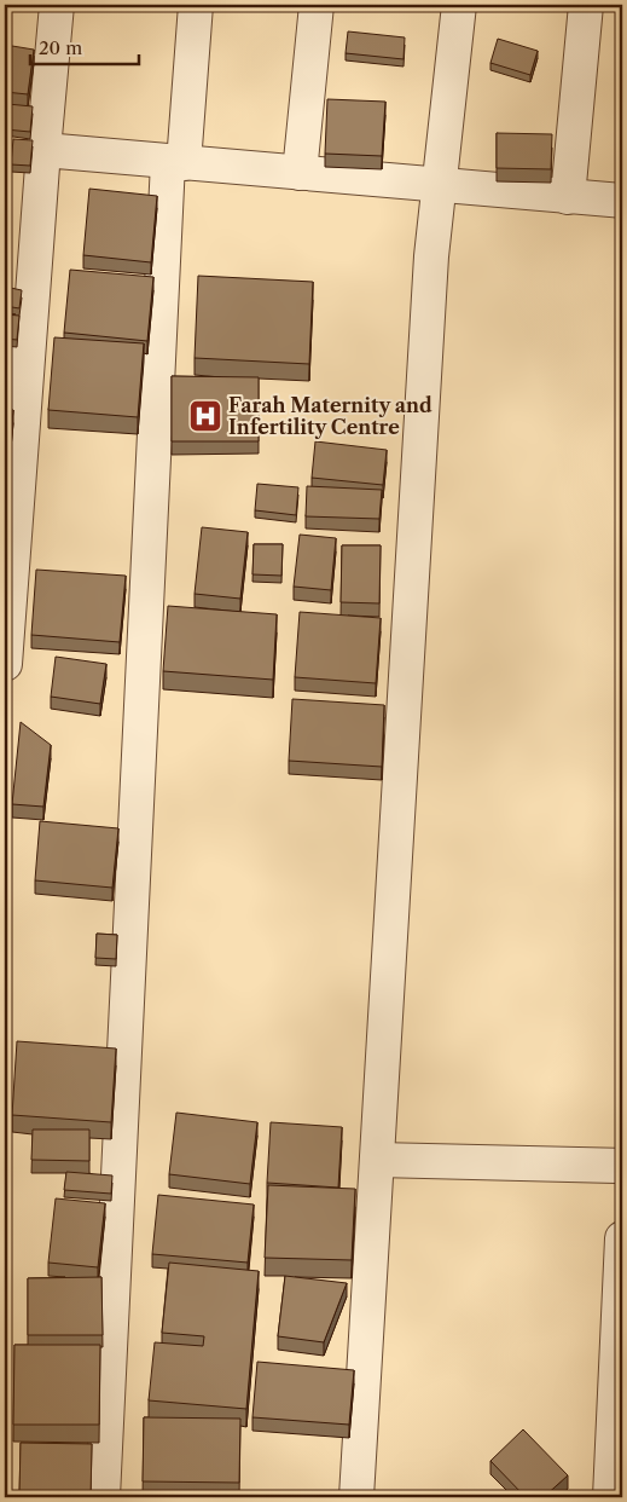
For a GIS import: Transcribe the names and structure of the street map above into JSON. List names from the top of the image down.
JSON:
{
  "places": {
    "hospital": ["Farah Maternity and Infertility Centre"]
  },
  "scale_bar": "20 m"
}
